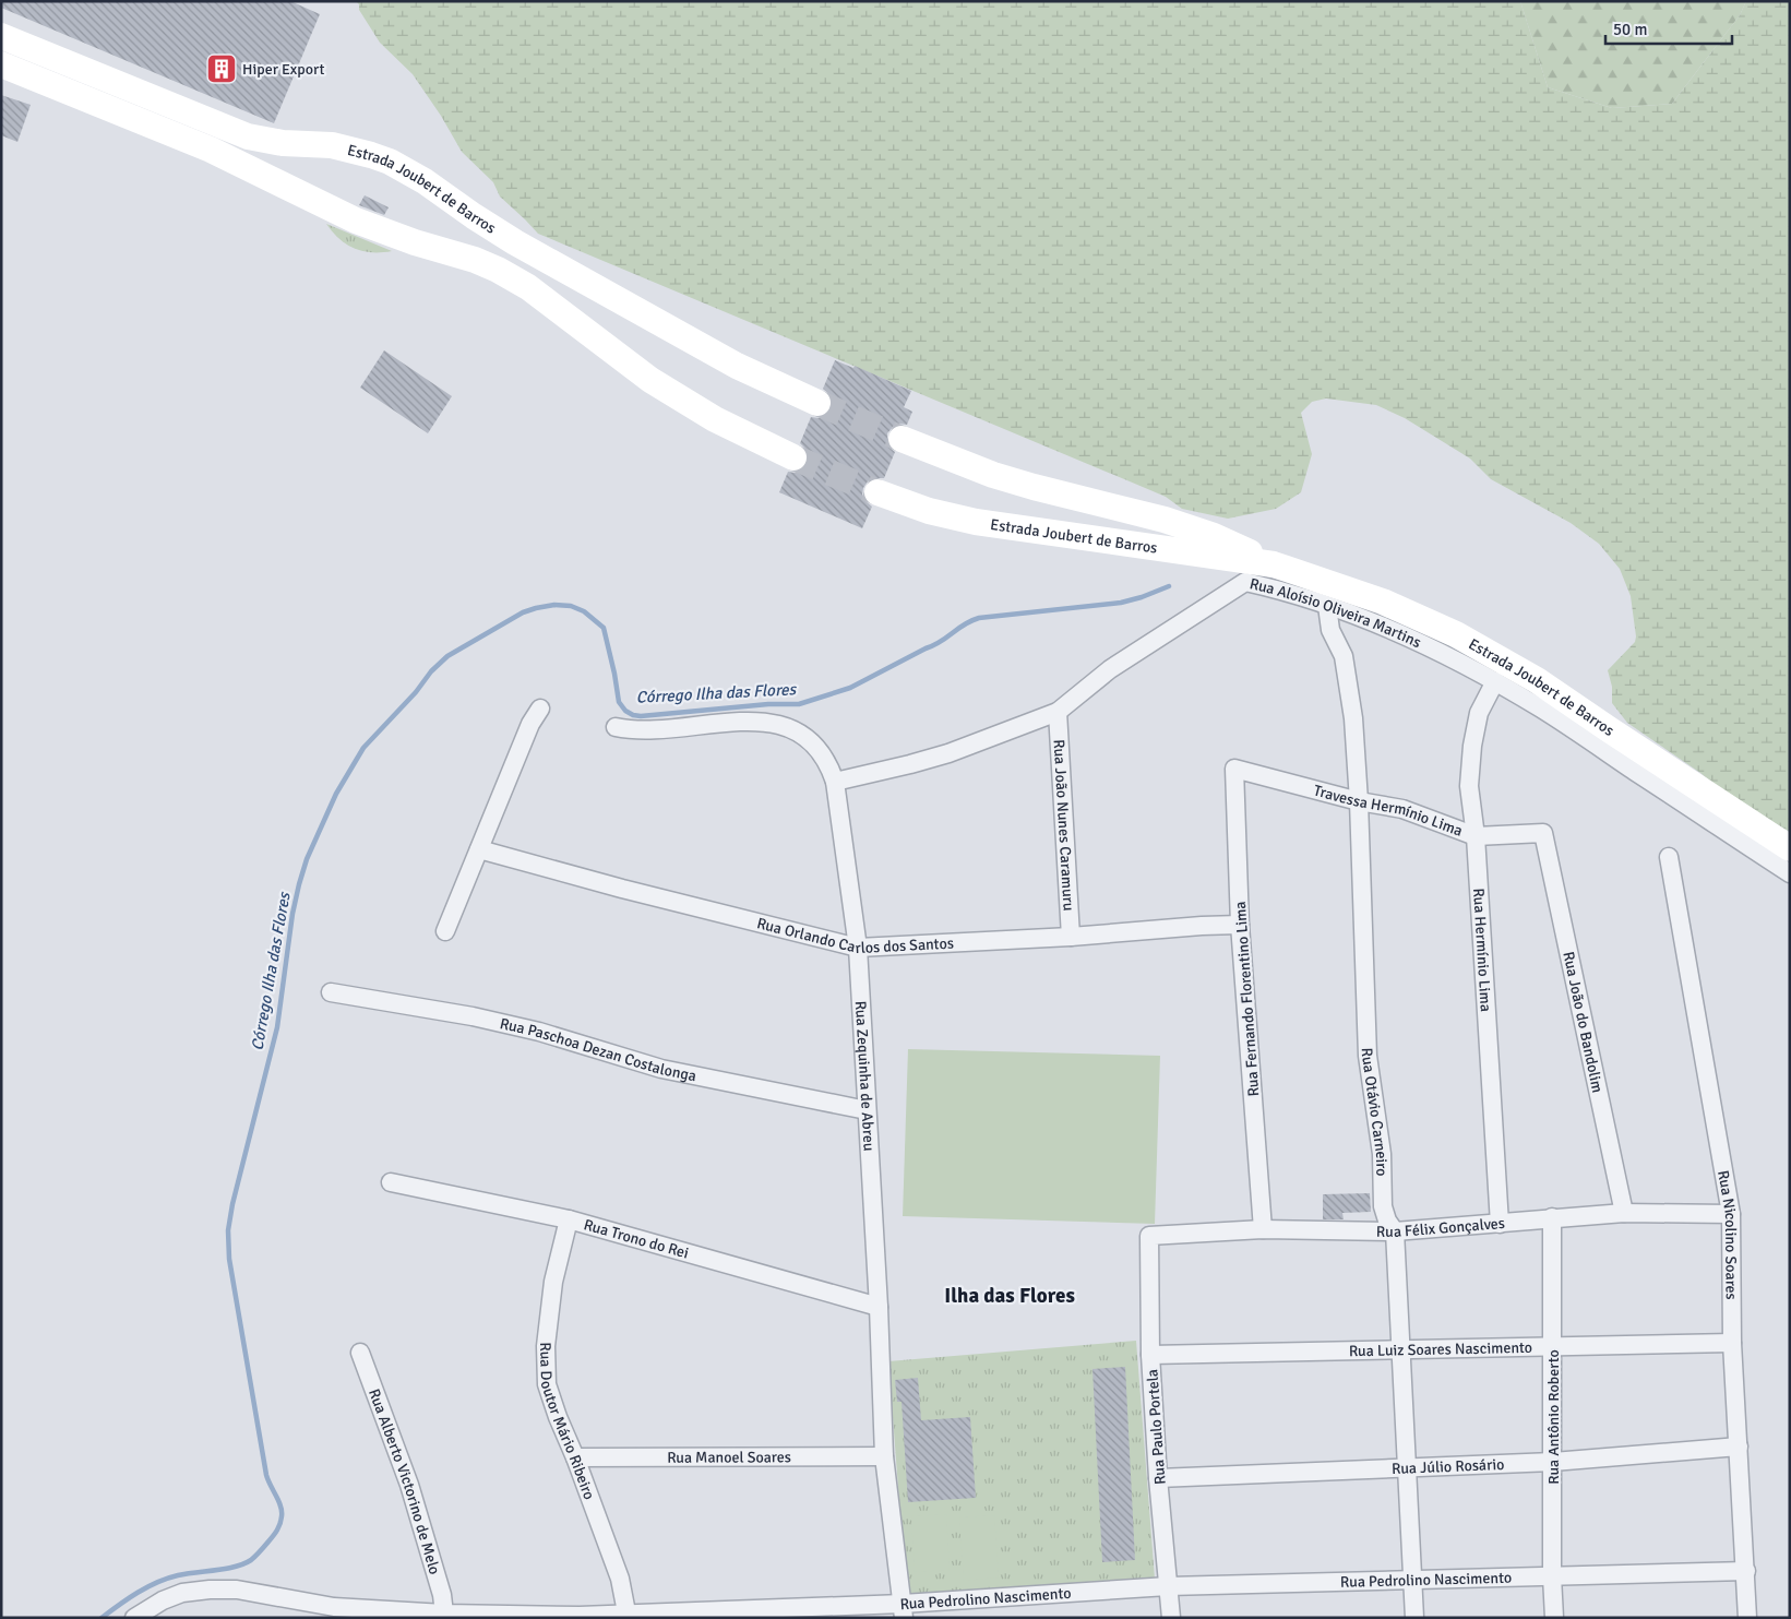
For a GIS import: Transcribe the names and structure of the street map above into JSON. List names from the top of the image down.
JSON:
{
  "streets": {
    "main road": ["Estrada Joubert de Barros"],
    "street": [
      "Rua Aloísio Oliveira Martins",
      "Travessa Hermínio Lima",
      "Rua João Nunes Caramuru",
      "Rua Orlando Carlos dos Santos",
      "Rua Hermínio Lima",
      "Rua Fernando Florentino Lima",
      "Rua João do Bandolim",
      "Rua Paschoa Dezan Costalonga",
      "Rua Zequinha de Abreu",
      "Rua Otávio Carneiro",
      "Rua Félix Gonçalves",
      "Rua Nicolino Soares",
      "Rua Trono do Rei",
      "Rua Luiz Soares Nascimento",
      "Rua Antônio Roberto",
      "Rua Doutor Mário Ribeiro",
      "Rua Paulo Portela",
      "Rua Manoel Soares",
      "Rua Júlio Rosário",
      "Rua Alberto Victorino de Melo",
      "Rua Pedrolino Nascimento"
    ]
  },
  "crossings": [
    ["Rua Aloísio Oliveira Martins", "Rua João Nunes Caramuru"],
    ["Rua Aloísio Oliveira Martins", "Rua Hermínio Lima"],
    ["Rua Aloísio Oliveira Martins", "Rua Zequinha de Abreu"],
    ["Rua Aloísio Oliveira Martins", "Rua Otávio Carneiro"],
    ["Travessa Hermínio Lima", "Rua Hermínio Lima"],
    ["Travessa Hermínio Lima", "Rua Fernando Florentino Lima"],
    ["Travessa Hermínio Lima", "Rua João do Bandolim"],
    ["Travessa Hermínio Lima", "Rua Otávio Carneiro"],
    ["Rua João Nunes Caramuru", "Rua Orlando Carlos dos Santos"],
    ["Rua Orlando Carlos dos Santos", "Rua Fernando Florentino Lima"],
    ["Rua Orlando Carlos dos Santos", "Rua Zequinha de Abreu"],
    ["Rua Hermínio Lima", "Rua Félix Gonçalves"],
    ["Rua Fernando Florentino Lima", "Rua Félix Gonçalves"],
    ["Rua João do Bandolim", "Rua Félix Gonçalves"],
    ["Rua Paschoa Dezan Costalonga", "Rua Zequinha de Abreu"],
    ["Rua Zequinha de Abreu", "Rua Trono do Rei"],
    ["Rua Zequinha de Abreu", "Rua Manoel Soares"],
    ["Rua Zequinha de Abreu", "Rua Pedrolino Nascimento"],
    ["Rua Otávio Carneiro", "Rua Félix Gonçalves"],
    ["Rua Otávio Carneiro", "Rua Luiz Soares Nascimento"],
    ["Rua Otávio Carneiro", "Rua Júlio Rosário"],
    ["Rua Otávio Carneiro", "Rua Pedrolino Nascimento"],
    ["Rua Félix Gonçalves", "Rua Nicolino Soares"],
    ["Rua Félix Gonçalves", "Rua Antônio Roberto"],
    ["Rua Félix Gonçalves", "Rua Paulo Portela"],
    ["Rua Nicolino Soares", "Rua Luiz Soares Nascimento"],
    ["Rua Nicolino Soares", "Rua Júlio Rosário"],
    ["Rua Nicolino Soares", "Rua Pedrolino Nascimento"],
    ["Rua Trono do Rei", "Rua Doutor Mário Ribeiro"],
    ["Rua Luiz Soares Nascimento", "Rua Antônio Roberto"],
    ["Rua Luiz Soares Nascimento", "Rua Paulo Portela"],
    ["Rua Antônio Roberto", "Rua Júlio Rosário"],
    ["Rua Antônio Roberto", "Rua Pedrolino Nascimento"],
    ["Rua Doutor Mário Ribeiro", "Rua Manoel Soares"],
    ["Rua Doutor Mário Ribeiro", "Rua Pedrolino Nascimento"],
    ["Rua Paulo Portela", "Rua Júlio Rosário"],
    ["Rua Paulo Portela", "Rua Pedrolino Nascimento"],
    ["Rua Alberto Victorino de Melo", "Rua Pedrolino Nascimento"]
  ],
  "districts": ["Ilha das Flores"],
  "water": ["Córrego Ilha das Flores"],
  "places": {
    "building": ["Hiper Export"]
  },
  "scale_bar": "50 m"
}
